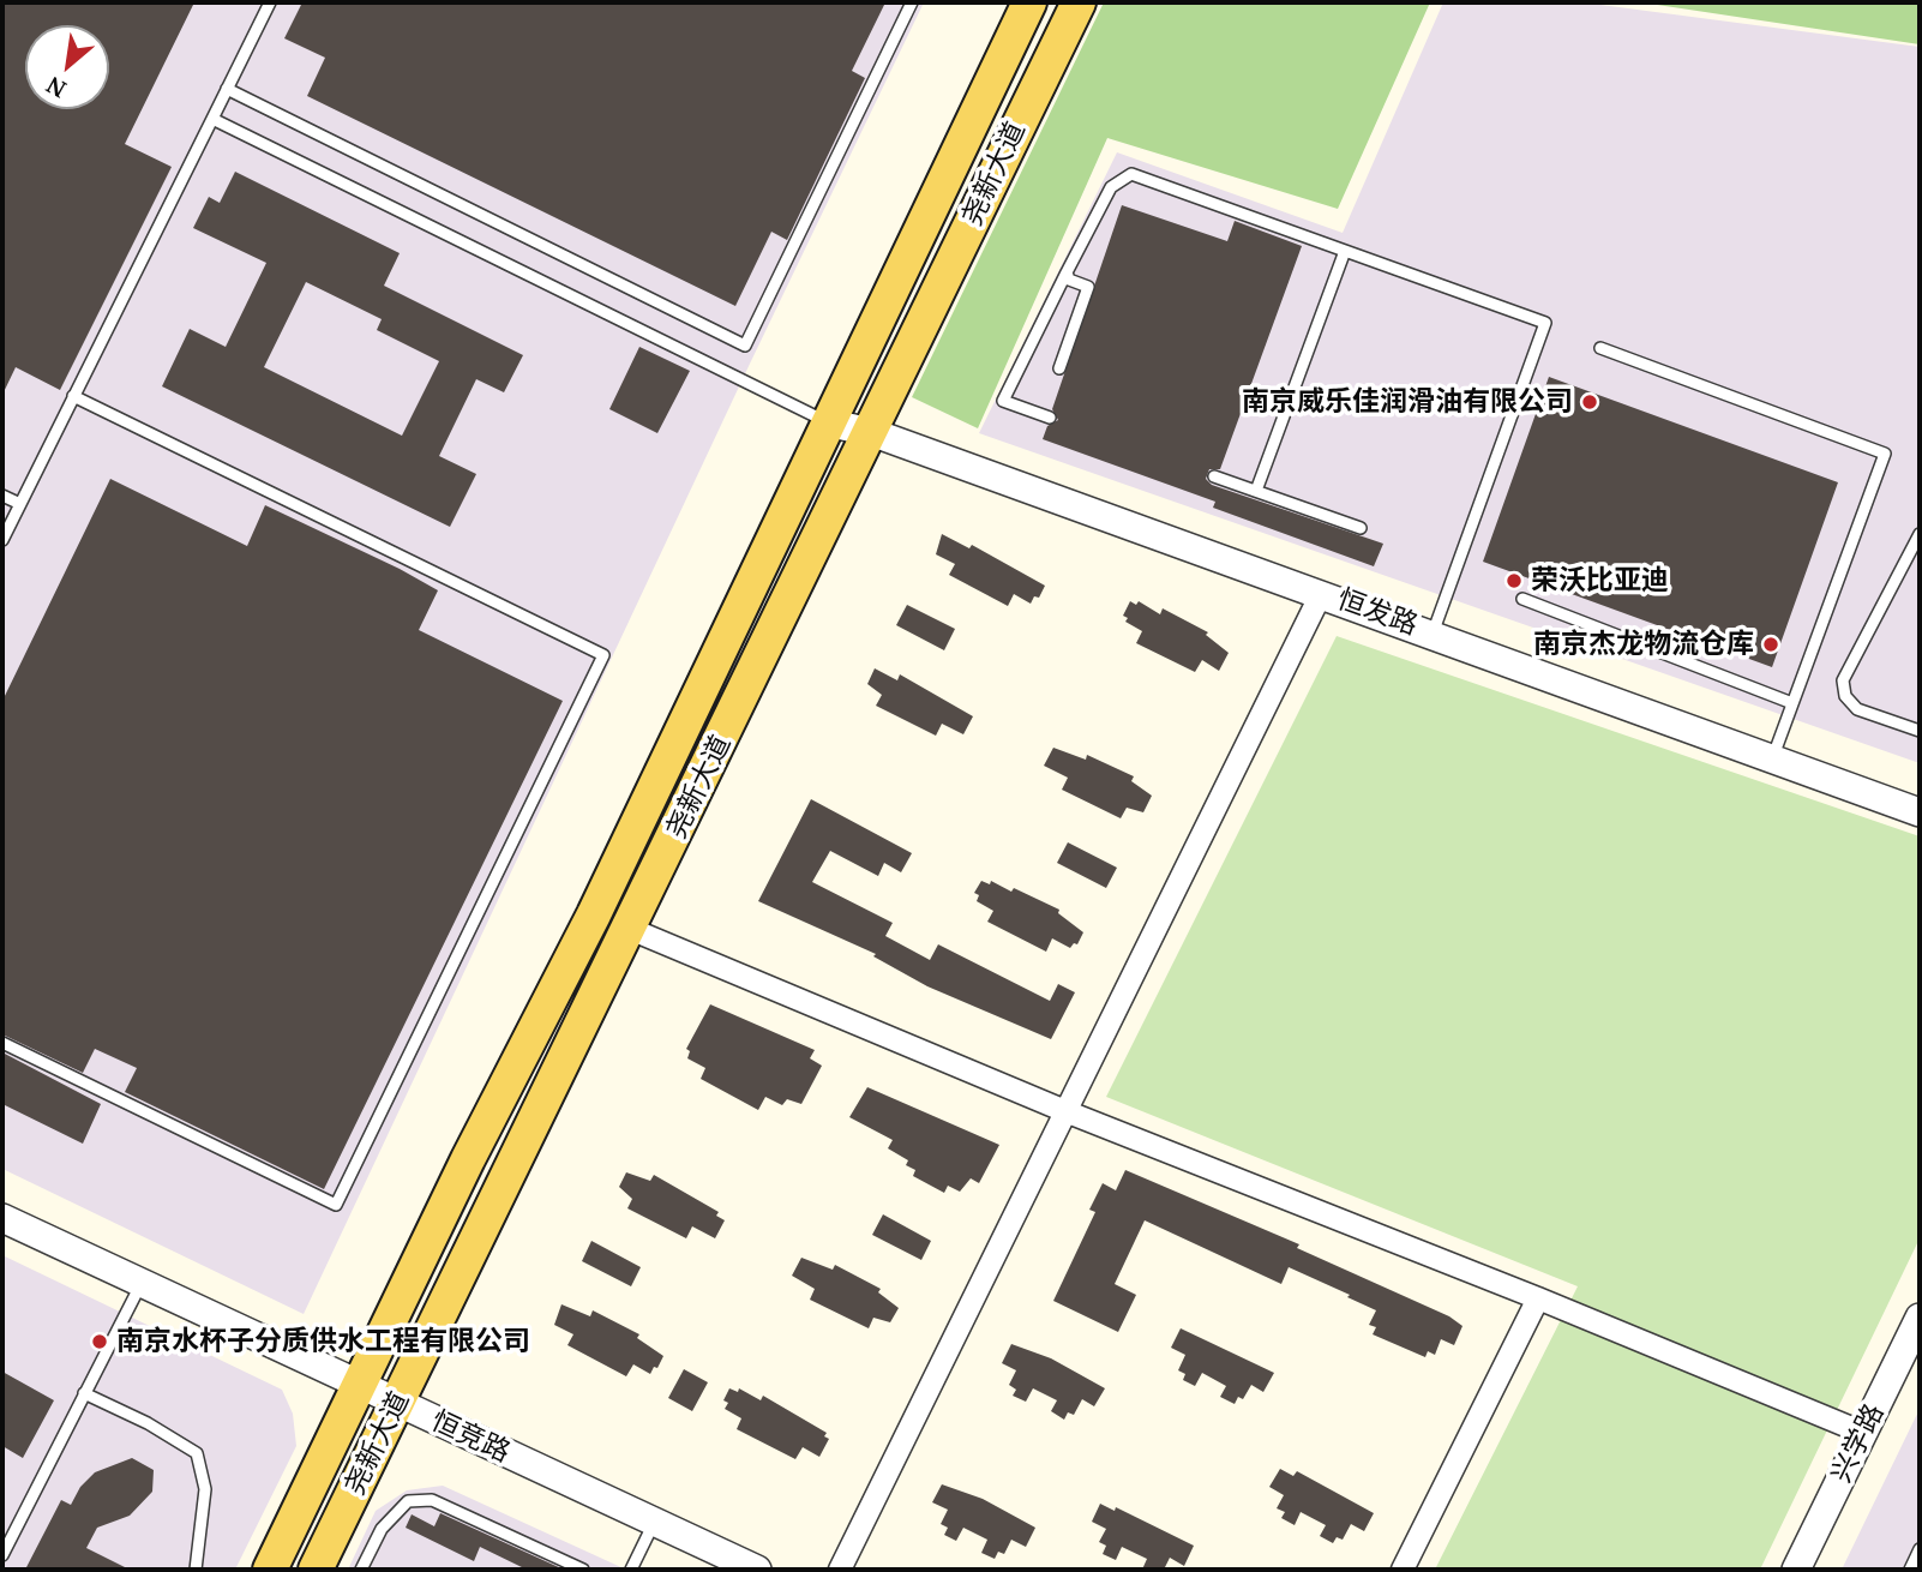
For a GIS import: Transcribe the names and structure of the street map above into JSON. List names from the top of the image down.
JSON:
{
  "streets": {
    "main road": ["尧新大道"],
    "street": ["恒发路", "恒竞路", "兴学路"]
  },
  "crossings": [
    ["尧新大道", "恒发路"],
    ["尧新大道", "恒竞路"]
  ],
  "places": [
    "南京威乐佳润滑油有限公司",
    "荣沃比亚迪",
    "南京杰龙物流仓库",
    "南京水杯子分质供水工程有限公司"
  ],
  "north": "bottom left"
}
